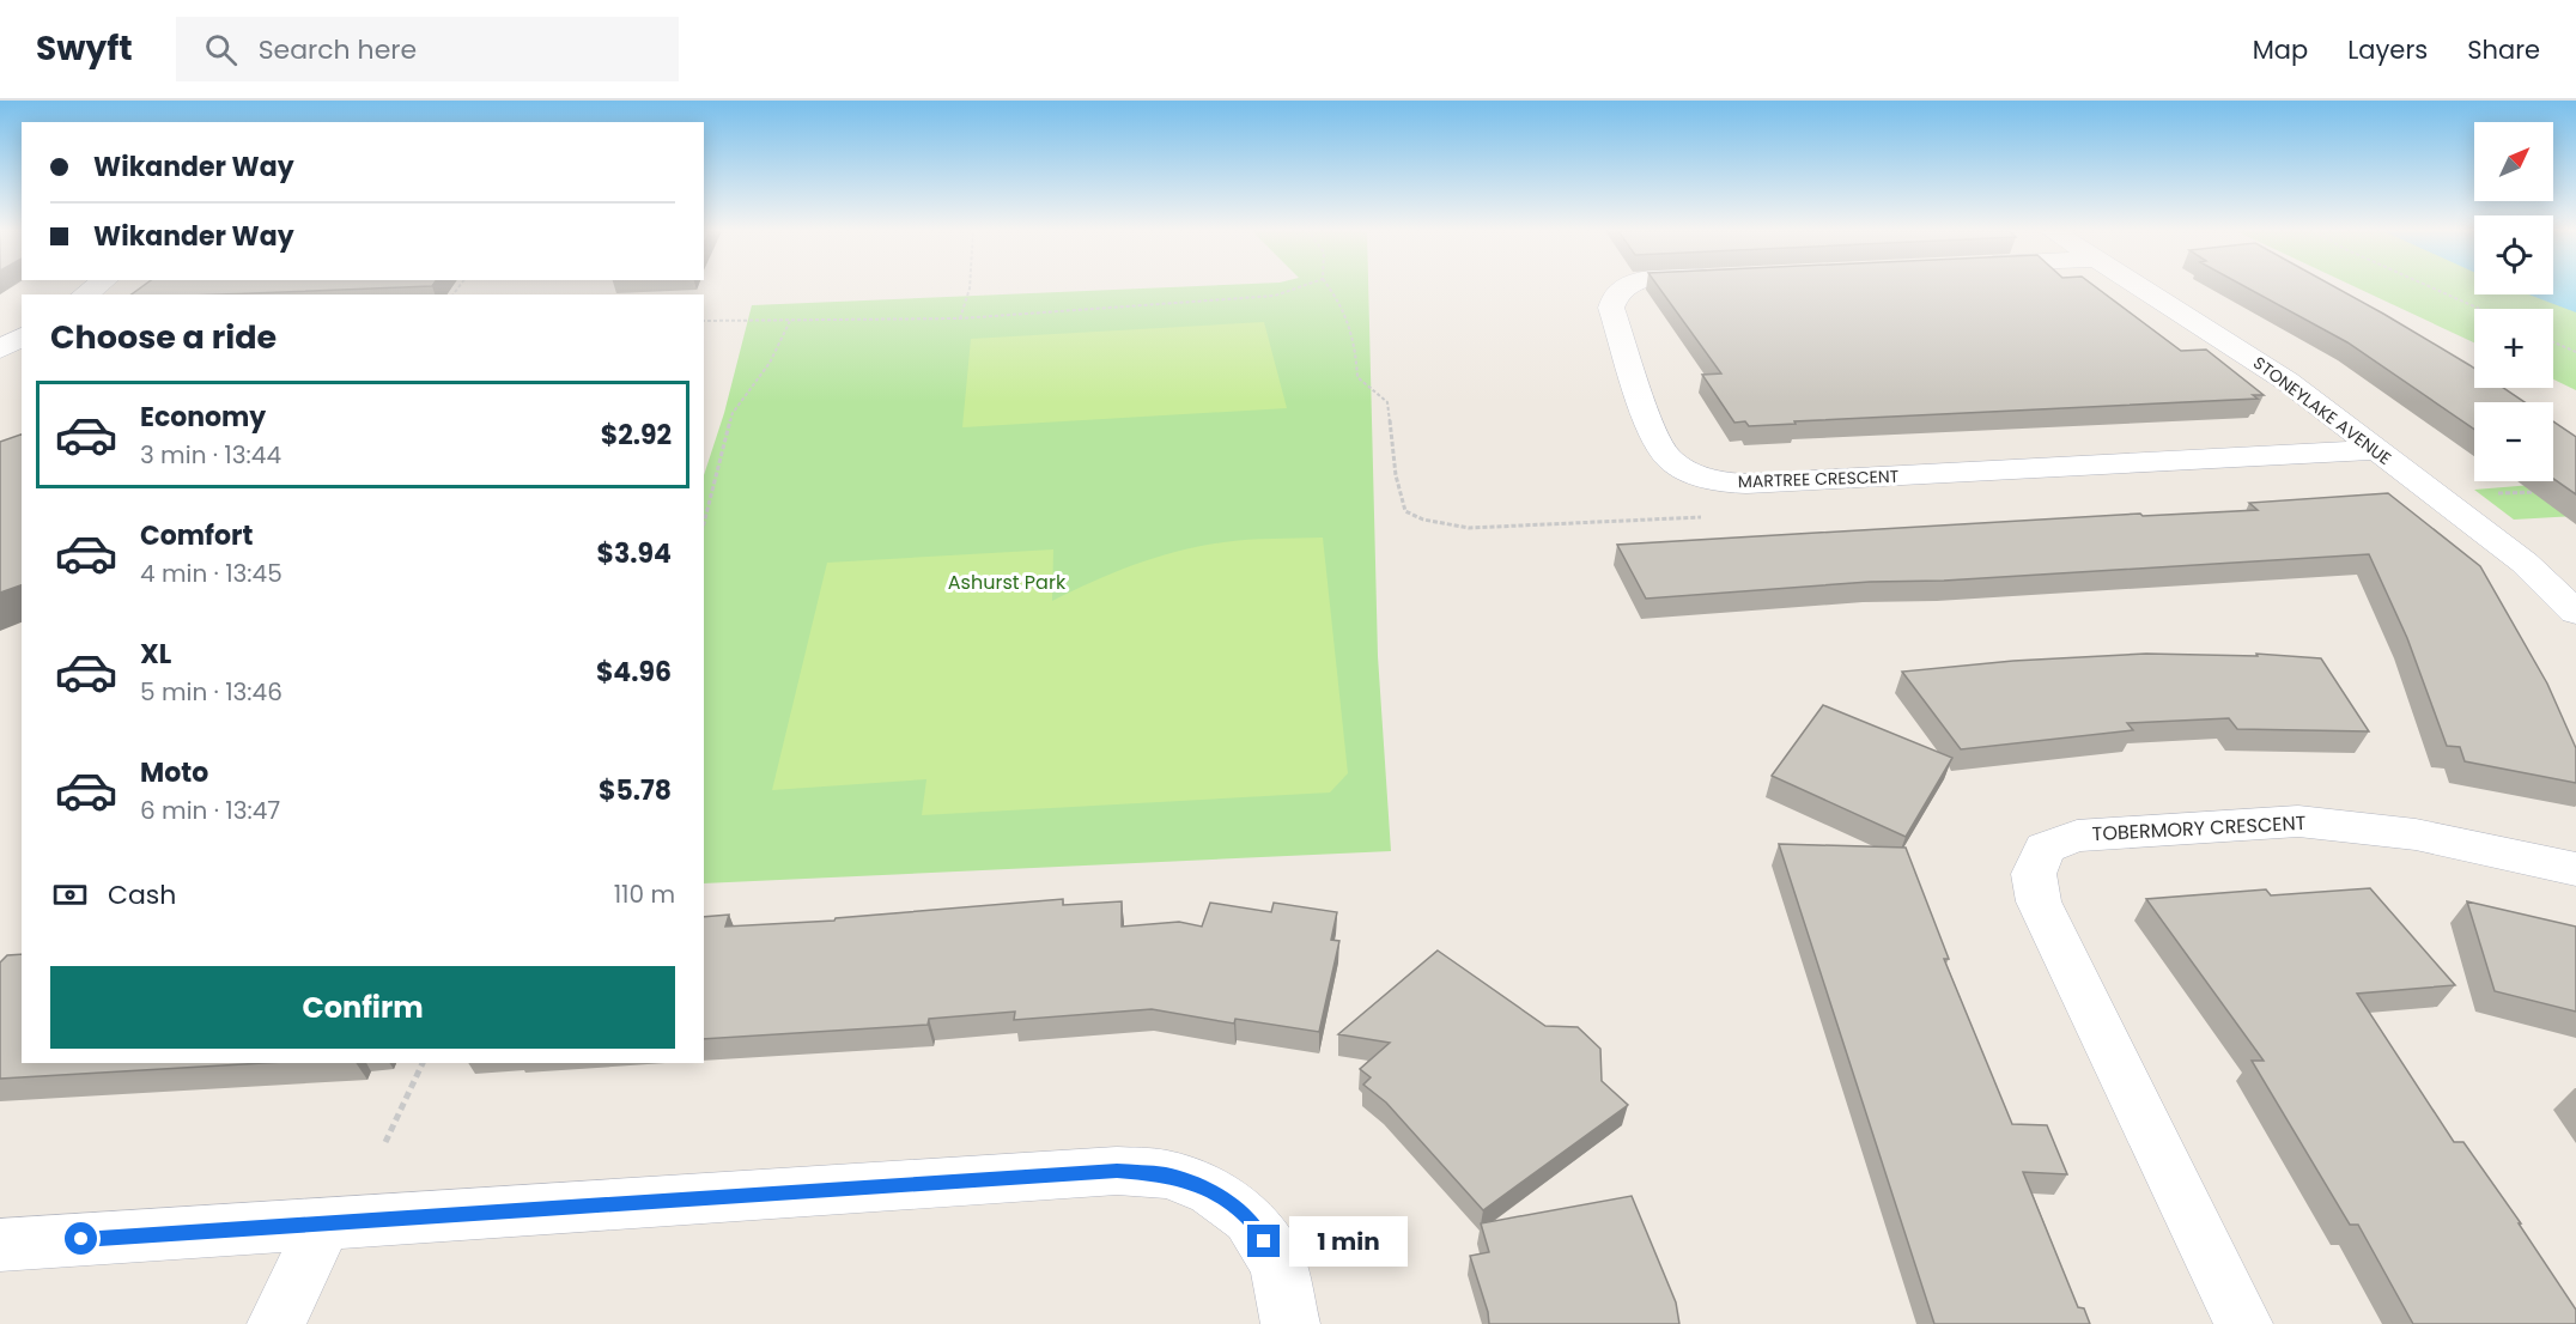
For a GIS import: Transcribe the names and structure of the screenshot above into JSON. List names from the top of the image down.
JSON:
{
  "streets": {
    "street": ["STONEYLAKE AVENUE", "MARTREE CRESCENT", "TOBERMORY CRESCENT"]
  },
  "crossings": [
    ["STONEYLAKE AVENUE", "MARTREE CRESCENT"]
  ],
  "parks": ["Ashurst Park"],
  "north": "top right",
  "page": {
    "header": "Swyft",
    "search": "Search here",
    "nav": ["Map", "Layers", "Share"],
    "map_buttons": ["+", "−"],
    "banner": ["Wikander Way", "Wikander Way"],
    "heading": "Choose a ride",
    "list": [
      {
        "name": "Economy",
        "note": "3 min · 13:44",
        "value": "$2.92"
      },
      {
        "name": "Comfort",
        "note": "4 min · 13:45",
        "value": "$3.94"
      },
      {
        "name": "XL",
        "note": "5 min · 13:46",
        "value": "$4.96"
      },
      {
        "name": "Moto",
        "note": "6 min · 13:47",
        "value": "$5.78"
      }
    ],
    "pay": ["Cash", "110 m"],
    "buttons": "Confirm",
    "bubble": "1 min"
  }
}
